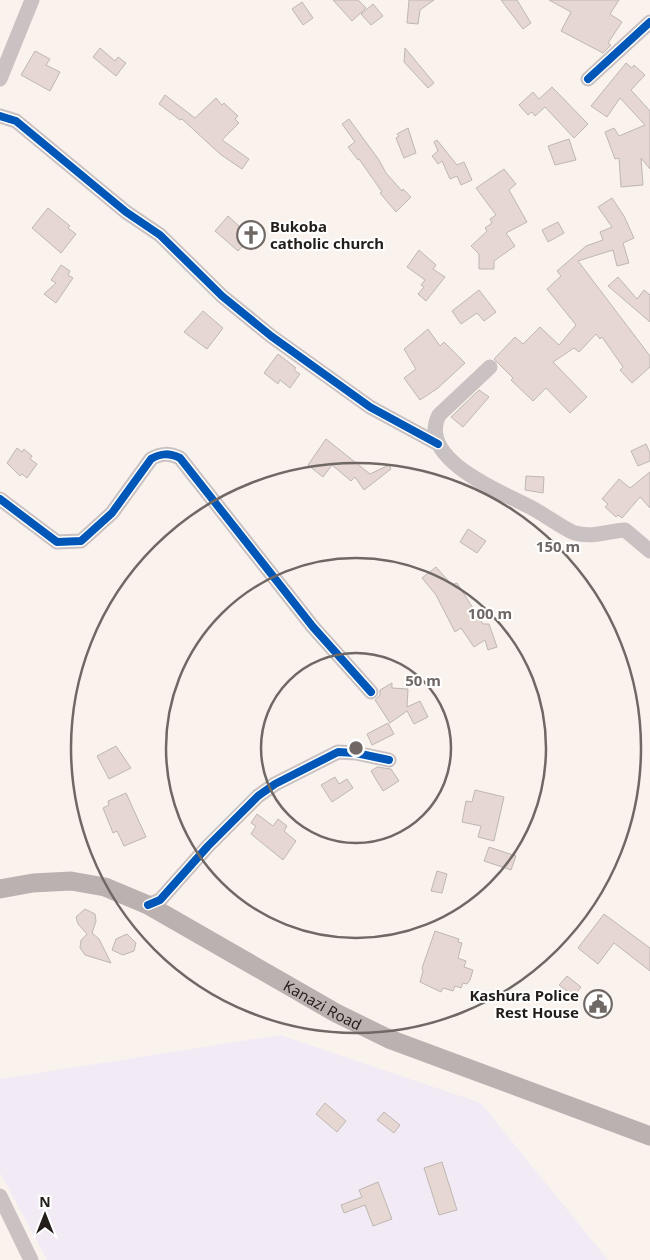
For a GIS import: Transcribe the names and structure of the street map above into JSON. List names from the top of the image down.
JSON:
{
  "streets": {
    "main road": ["Kanazi Road"]
  },
  "places": {
    "church": ["Bukoba catholic church"],
    "public building": ["Kashura Police Rest House"]
  },
  "north": "top",
  "rings": ["150 m", "100 m", "50 m"]
}
